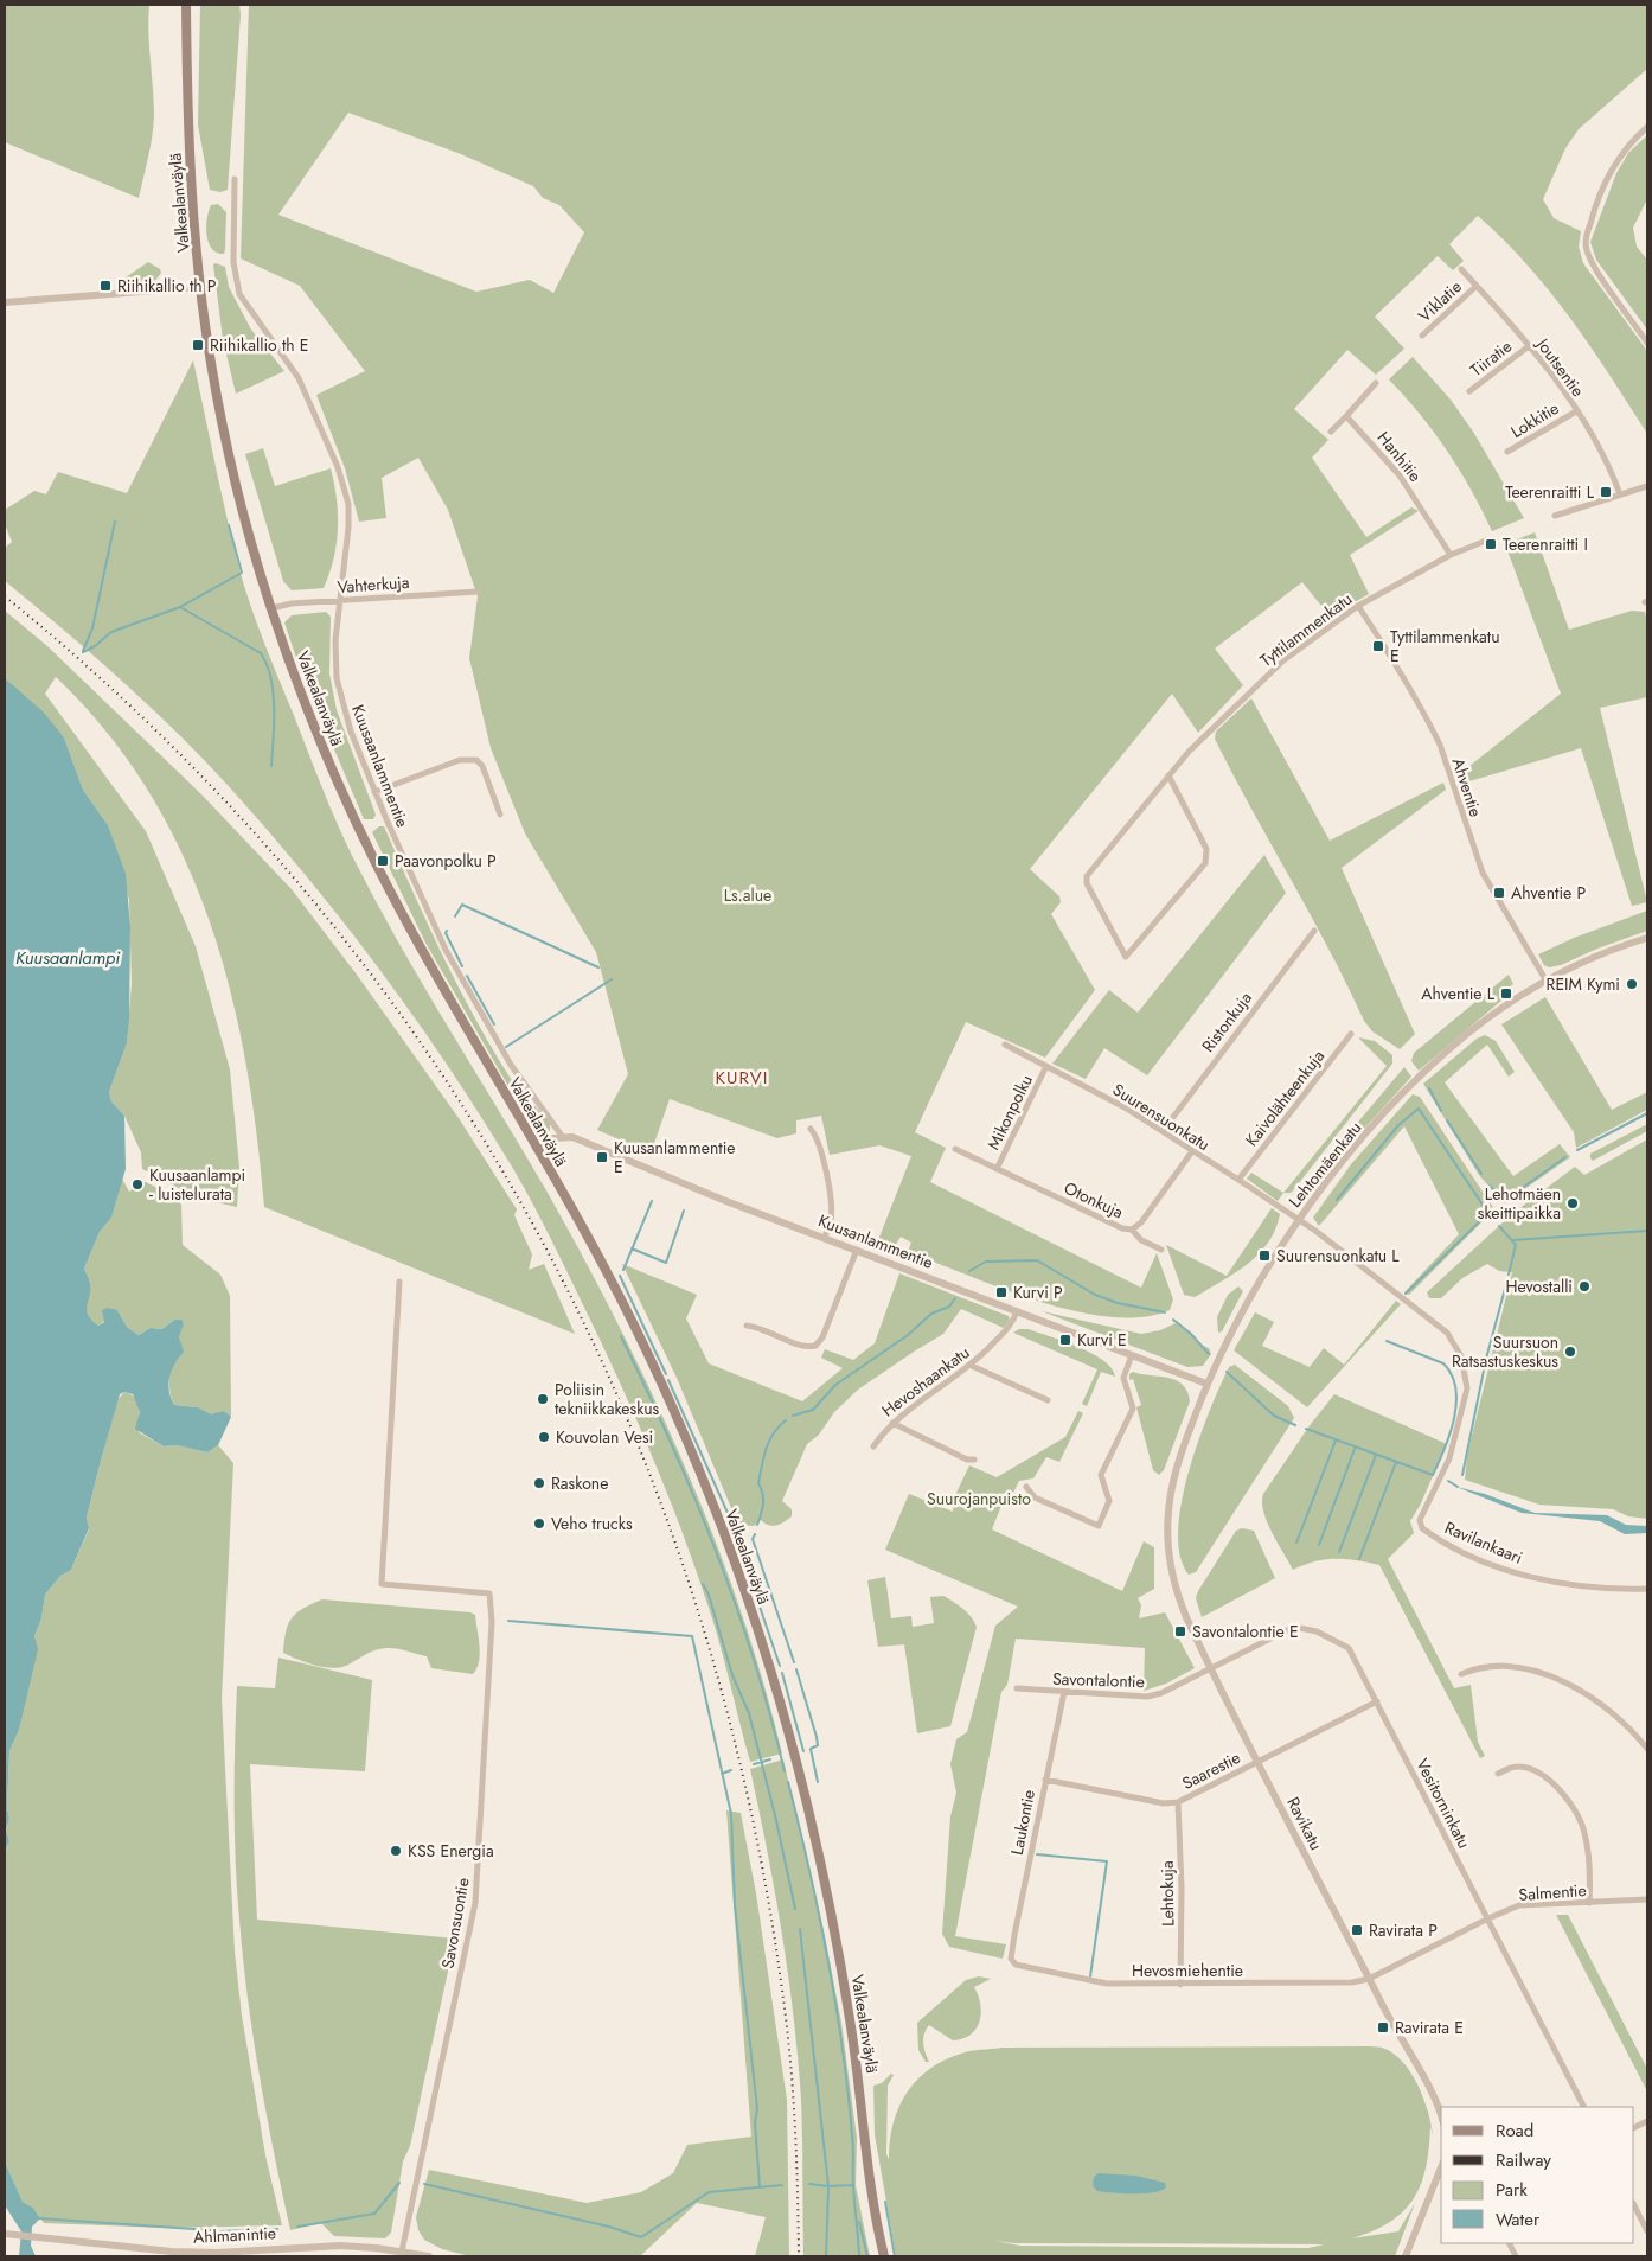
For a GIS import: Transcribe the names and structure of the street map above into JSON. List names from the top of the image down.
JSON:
{
  "streets": {
    "main road": ["Valkealanväylä"],
    "street": [
      "Viklatie",
      "Tiiratie",
      "Joutsentie",
      "Lokkitie",
      "Hanhitie",
      "Vahterkuja",
      "Tyttilammenkatu",
      "Kuusaanlammentie",
      "Ahventie",
      "Ristonkuja",
      "Kaivolähteenkuja",
      "Mikonpolku",
      "Suurensuonkatu",
      "Lehtomäenkatu",
      "Otonkuja",
      "Kuusanlammentie",
      "Hevoshaankatu",
      "Ravilankaari",
      "Savontalontie",
      "Saarestie",
      "Vesitorninkatu",
      "Laukontie",
      "Ravikatu",
      "Salmentie",
      "Lehtokuja",
      "Savonsuontie",
      "Hevosmiehentie",
      "Ahlmanintie"
    ]
  },
  "crossings": [
    ["Valkealanväylä", "Vahterkuja"],
    ["Viklatie", "Joutsentie"],
    ["Tiiratie", "Joutsentie"],
    ["Joutsentie", "Lokkitie"],
    ["Hanhitie", "Tyttilammenkatu"],
    ["Vahterkuja", "Kuusaanlammentie"],
    ["Tyttilammenkatu", "Ahventie"],
    ["Kuusaanlammentie", "Kuusanlammentie"],
    ["Ahventie", "Lehtomäenkatu"],
    ["Ristonkuja", "Suurensuonkatu"],
    ["Kaivolähteenkuja", "Suurensuonkatu"],
    ["Mikonpolku", "Suurensuonkatu"],
    ["Mikonpolku", "Otonkuja"],
    ["Suurensuonkatu", "Lehtomäenkatu"],
    ["Suurensuonkatu", "Otonkuja"],
    ["Suurensuonkatu", "Ravilankaari"],
    ["Lehtomäenkatu", "Kuusanlammentie"],
    ["Lehtomäenkatu", "Ravilankaari"],
    ["Lehtomäenkatu", "Ravikatu"],
    ["Kuusanlammentie", "Hevoshaankatu"],
    ["Savontalontie", "Vesitorninkatu"],
    ["Savontalontie", "Laukontie"],
    ["Savontalontie", "Ravikatu"],
    ["Saarestie", "Vesitorninkatu"],
    ["Saarestie", "Laukontie"],
    ["Saarestie", "Ravikatu"],
    ["Saarestie", "Lehtokuja"],
    ["Vesitorninkatu", "Ravikatu"],
    ["Vesitorninkatu", "Salmentie"],
    ["Laukontie", "Hevosmiehentie"],
    ["Ravikatu", "Salmentie"],
    ["Ravikatu", "Hevosmiehentie"],
    ["Salmentie", "Hevosmiehentie"],
    ["Lehtokuja", "Hevosmiehentie"],
    ["Savonsuontie", "Ahlmanintie"]
  ],
  "districts": ["KURVI"],
  "water": ["Kuusaanlampi"],
  "parks": ["Ls.alue", "Suurojanpuisto"],
  "places": {
    "transit": [
      "Riihikallio th P",
      "Riihikallio th E",
      "Teerenraitti L",
      "Teerenraitti I",
      "Tyttilammenkatu E",
      "Paavonpolku P",
      "Ahventie P",
      "Ahventie L",
      "Kuusanlammentie E",
      "Suurensuonkatu L",
      "Kurvi P",
      "Kurvi E",
      "Savontalontie E",
      "Ravirata P",
      "Ravirata E"
    ],
    "other": [
      "REIM Kymi",
      "Kuusaanlampi - luistelurata",
      "Lehotmäen skeittipaikka",
      "Hevostalli",
      "Suursuon Ratsastuskeskus",
      "Poliisin tekniikkakeskus",
      "Kouvolan Vesi",
      "Raskone",
      "Veho trucks",
      "KSS Energia"
    ]
  },
  "legend": [
    "Road",
    "Railway",
    "Park",
    "Water"
  ]
}
